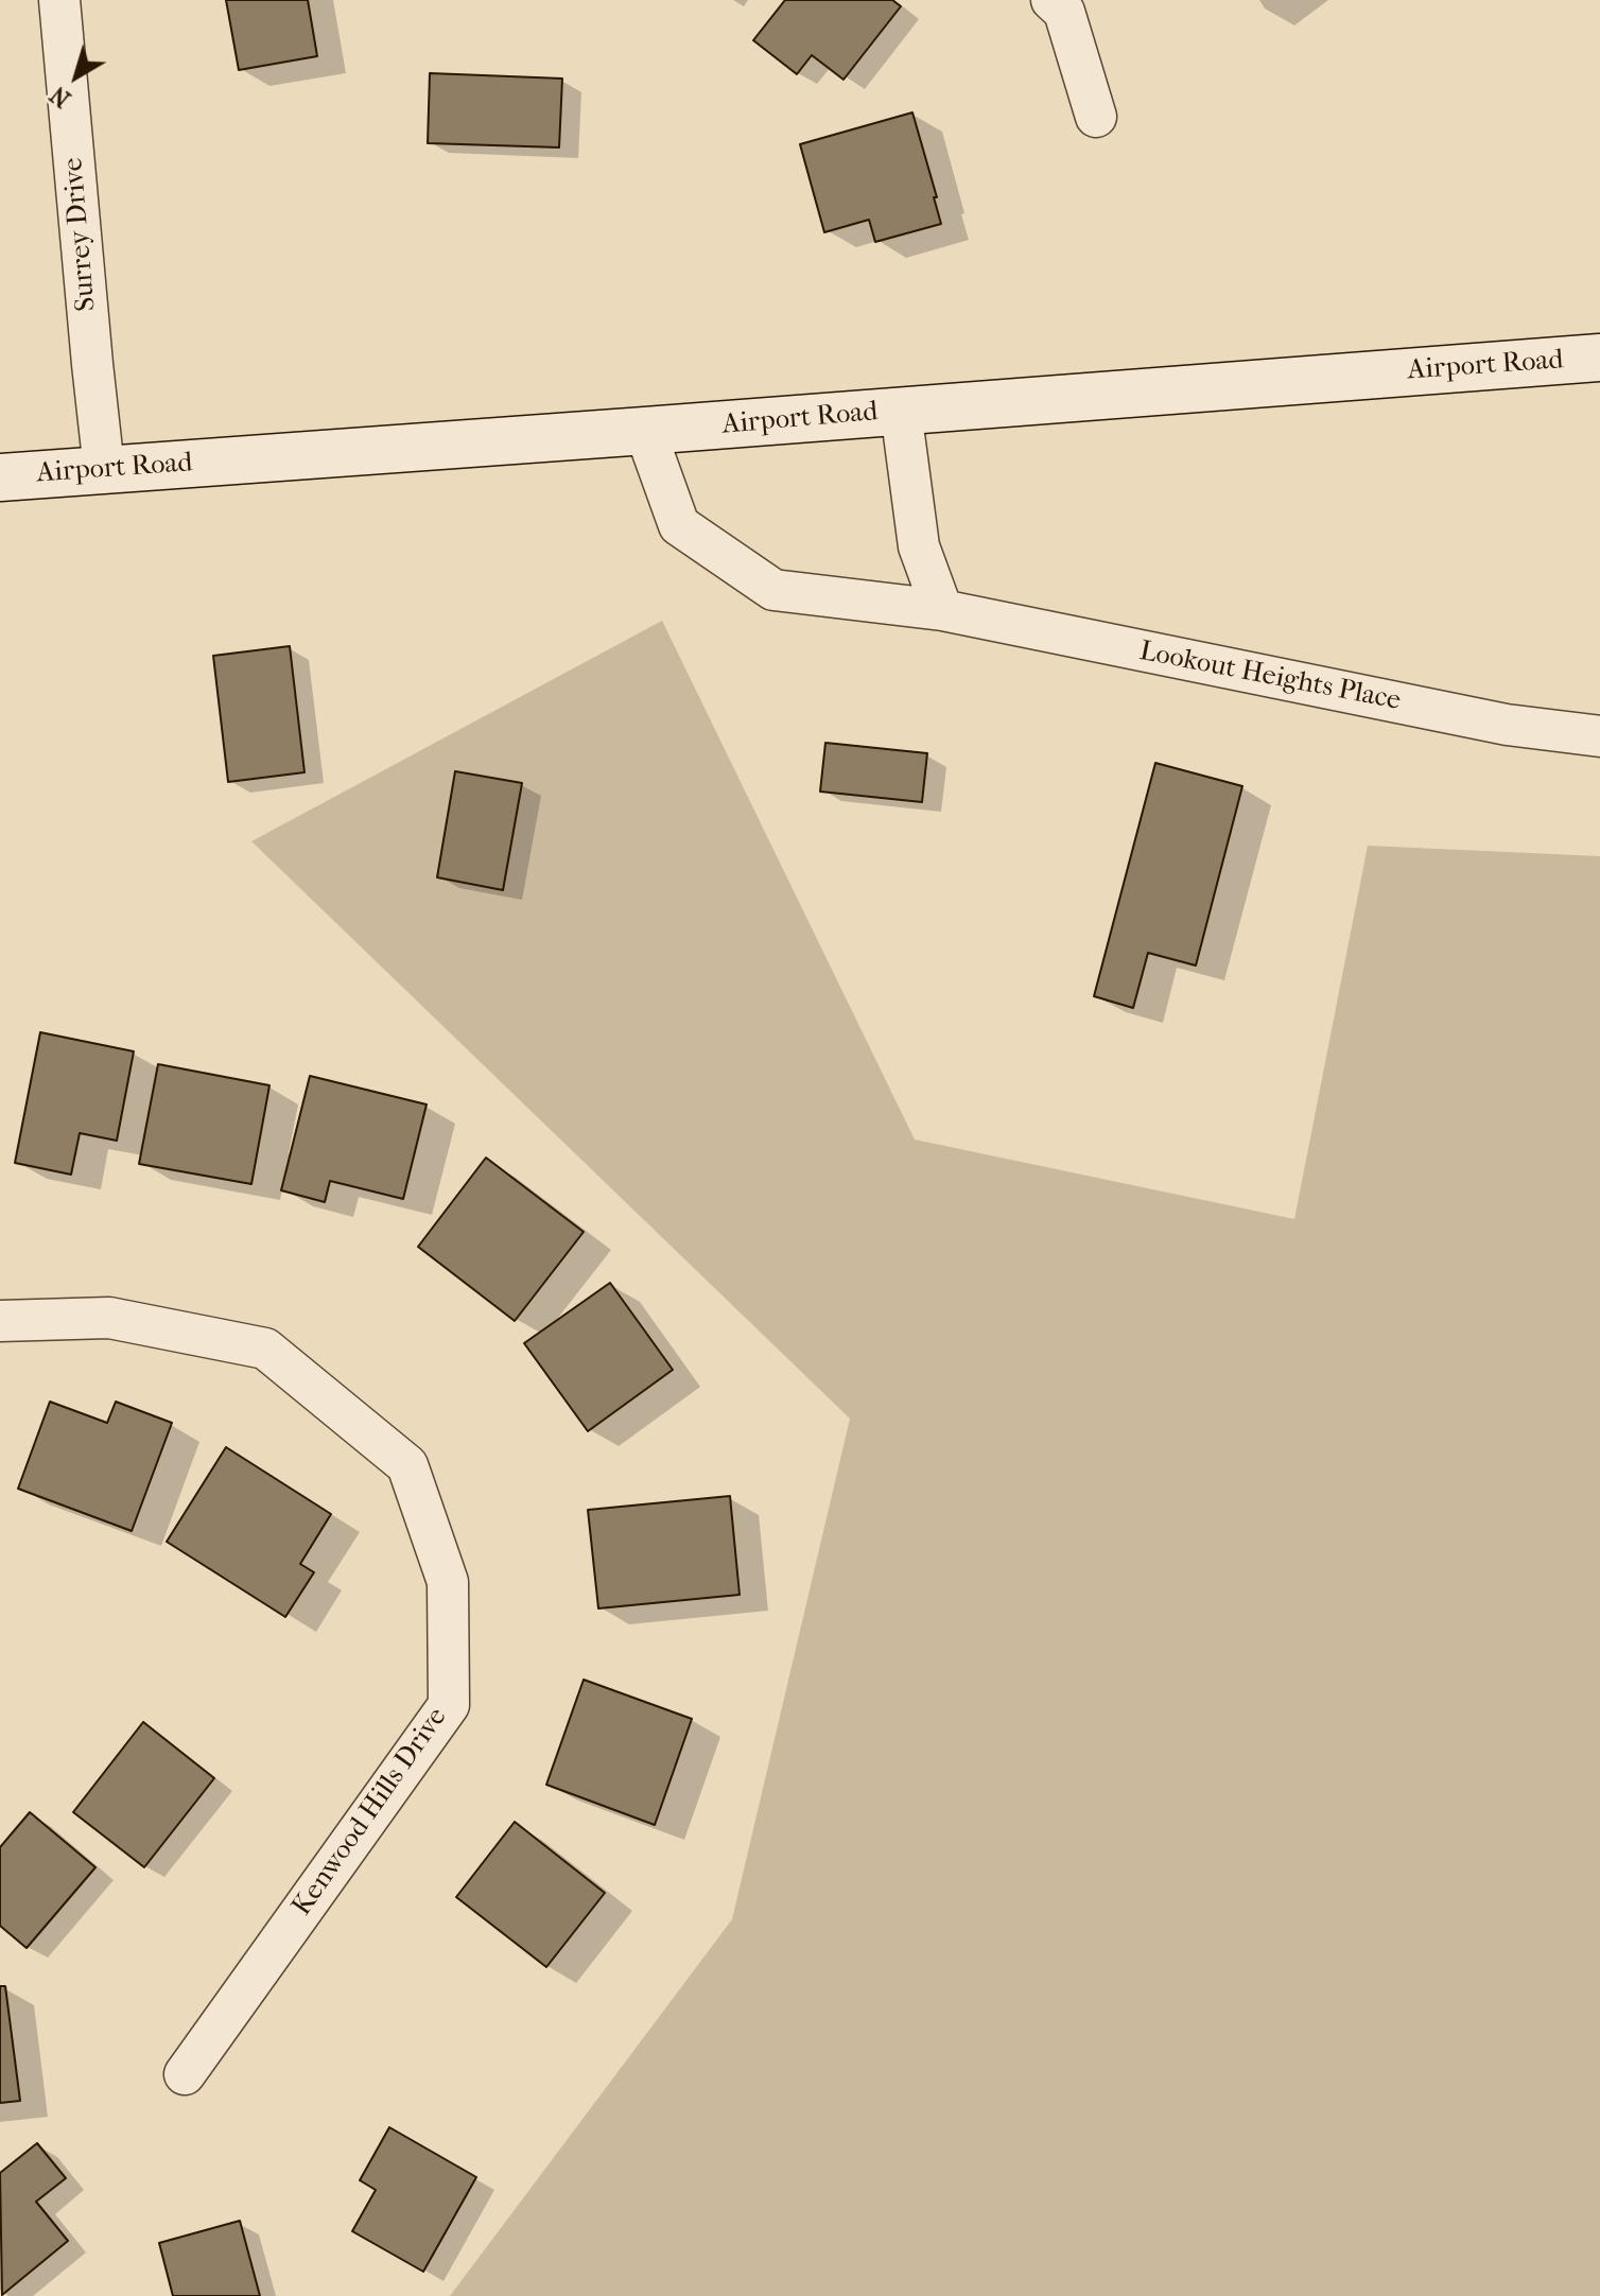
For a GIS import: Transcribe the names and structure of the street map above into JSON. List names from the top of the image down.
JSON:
{
  "streets": {
    "main road": ["Airport Road"],
    "street": ["Surrey Drive", "Lookout Heights Place", "Kenwood Hills Drive"]
  },
  "crossings": [
    ["Surrey Drive", "Airport Road"],
    ["Airport Road", "Lookout Heights Place"]
  ],
  "north": "bottom left"
}
